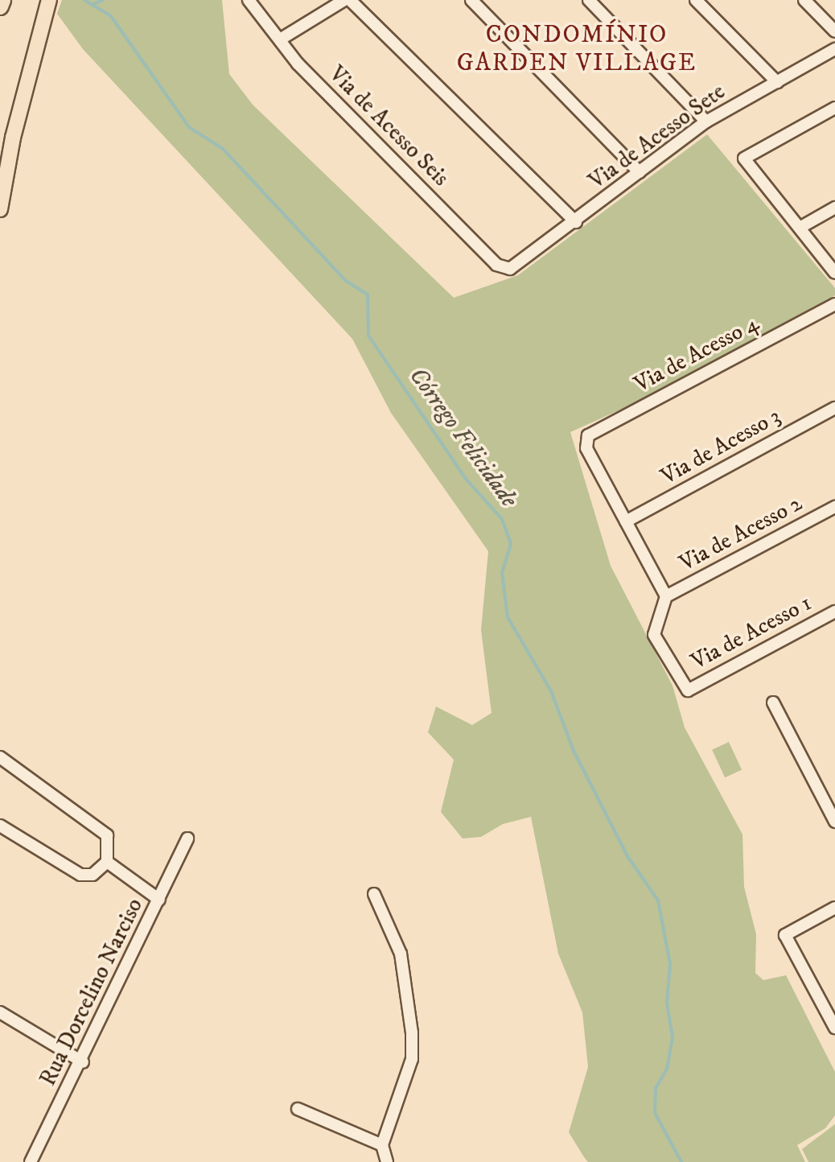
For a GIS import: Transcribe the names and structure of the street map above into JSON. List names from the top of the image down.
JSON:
{
  "streets": {
    "street": [
      "Via de Acesso Seis",
      "Via de Acesso Sete",
      "Via de Acesso 4",
      "Via de Acesso 3",
      "Via de Acesso 2",
      "Via de Acesso 1",
      "Rua Dorcelino Narciso"
    ]
  },
  "crossings": [
    ["Via de Acesso Seis", "Via de Acesso Sete"],
    ["Via de Acesso 4", "Via de Acesso 3"],
    ["Via de Acesso 2", "Via de Acesso 1"]
  ],
  "districts": ["CONDOMÍNIO GARDEN VILLAGE"],
  "water": ["Córrego Felicidade"]
}
